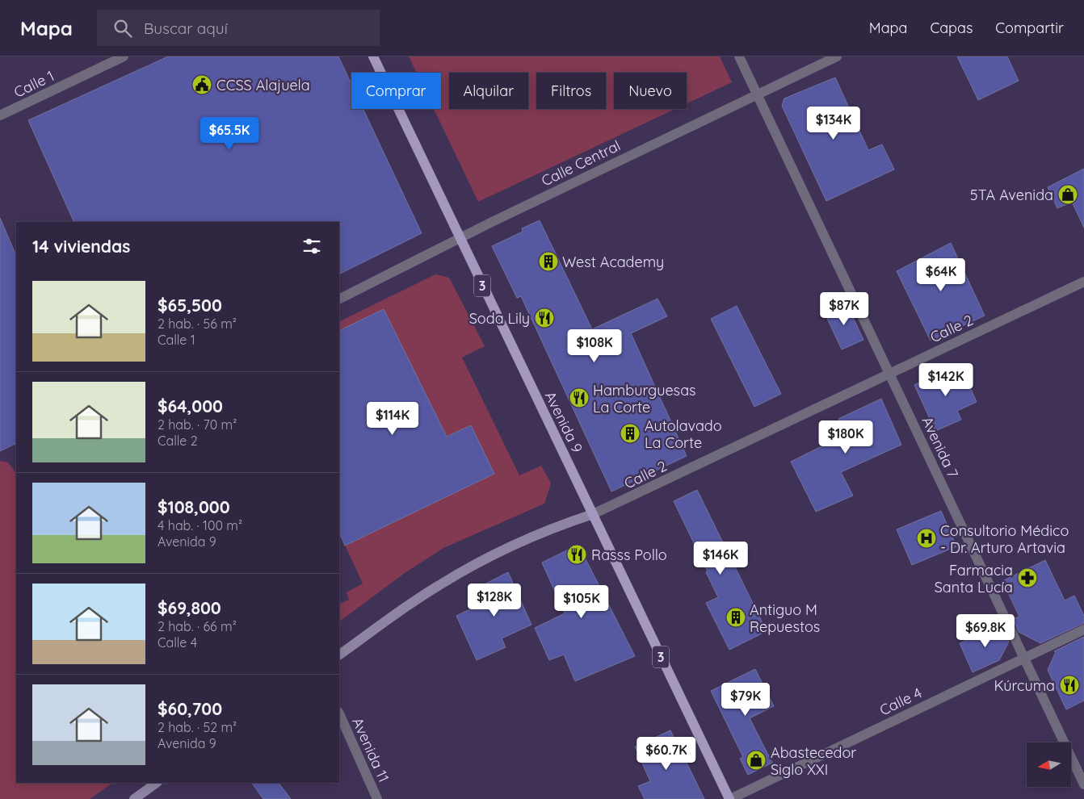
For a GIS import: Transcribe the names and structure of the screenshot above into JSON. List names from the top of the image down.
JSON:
{
  "streets": {
    "main road": ["3", "Calle 2", "Avenida 9"],
    "street": [
      "Calle 1",
      "Calle Central",
      "Avenida 7",
      "Calle 4",
      "Avenida 11"
    ]
  },
  "crossings": [
    ["Calle Central", "Avenida 9"],
    ["Calle Central", "Avenida 7"],
    ["Calle 2", "Avenida 9"],
    ["Calle 2", "Avenida 7"],
    ["Avenida 9", "Calle 4"],
    ["Avenida 7", "Calle 4"]
  ],
  "places": {
    "public building": ["CCSS Alajuela"],
    "shop": ["5TA Avenida", "Abastecedor Siglo XXI"],
    "building": ["West Academy", "Autolavado La Corte", "Antiguo M Repuestos"],
    "restaurant": [
      "Soda Lily",
      "Hamburguesas La Corte",
      "Rasss Pollo",
      "Kúrcuma"
    ],
    "hospital": ["Consultorio Médico - Dr. Arturo Artavia"],
    "pharmacy": ["Farmacia Santa Lucía"]
  },
  "north": "left",
  "page": {
    "header": "Mapa",
    "search": "Buscar aquí",
    "nav": ["Mapa", "Capas", "Compartir"],
    "chip": [
      "Comprar",
      "Alquilar",
      "Filtros",
      "Nuevo"
    ],
    "price": [
      "$134K",
      "$65.5K",
      "$64K",
      "$87K",
      "$108K",
      "$142K",
      "$114K",
      "$180K",
      "$146K",
      "$128K",
      "$105K",
      "$69.8K",
      "$79K",
      "$60.7K"
    ],
    "heading": "14 viviendas",
    "list": [
      {
        "name": "$65,500",
        "note": "2 hab. · 56 m² · Calle 1"
      },
      {
        "name": "$64,000",
        "note": "2 hab. · 70 m² · Calle 2"
      },
      {
        "name": "$108,000",
        "note": "4 hab. · 100 m² · Avenida 9"
      },
      {
        "name": "$69,800",
        "note": "2 hab. · 66 m² · Calle 4"
      },
      {
        "name": "$60,700",
        "note": "2 hab. · 52 m² · Avenida 9"
      }
    ]
  }
}
